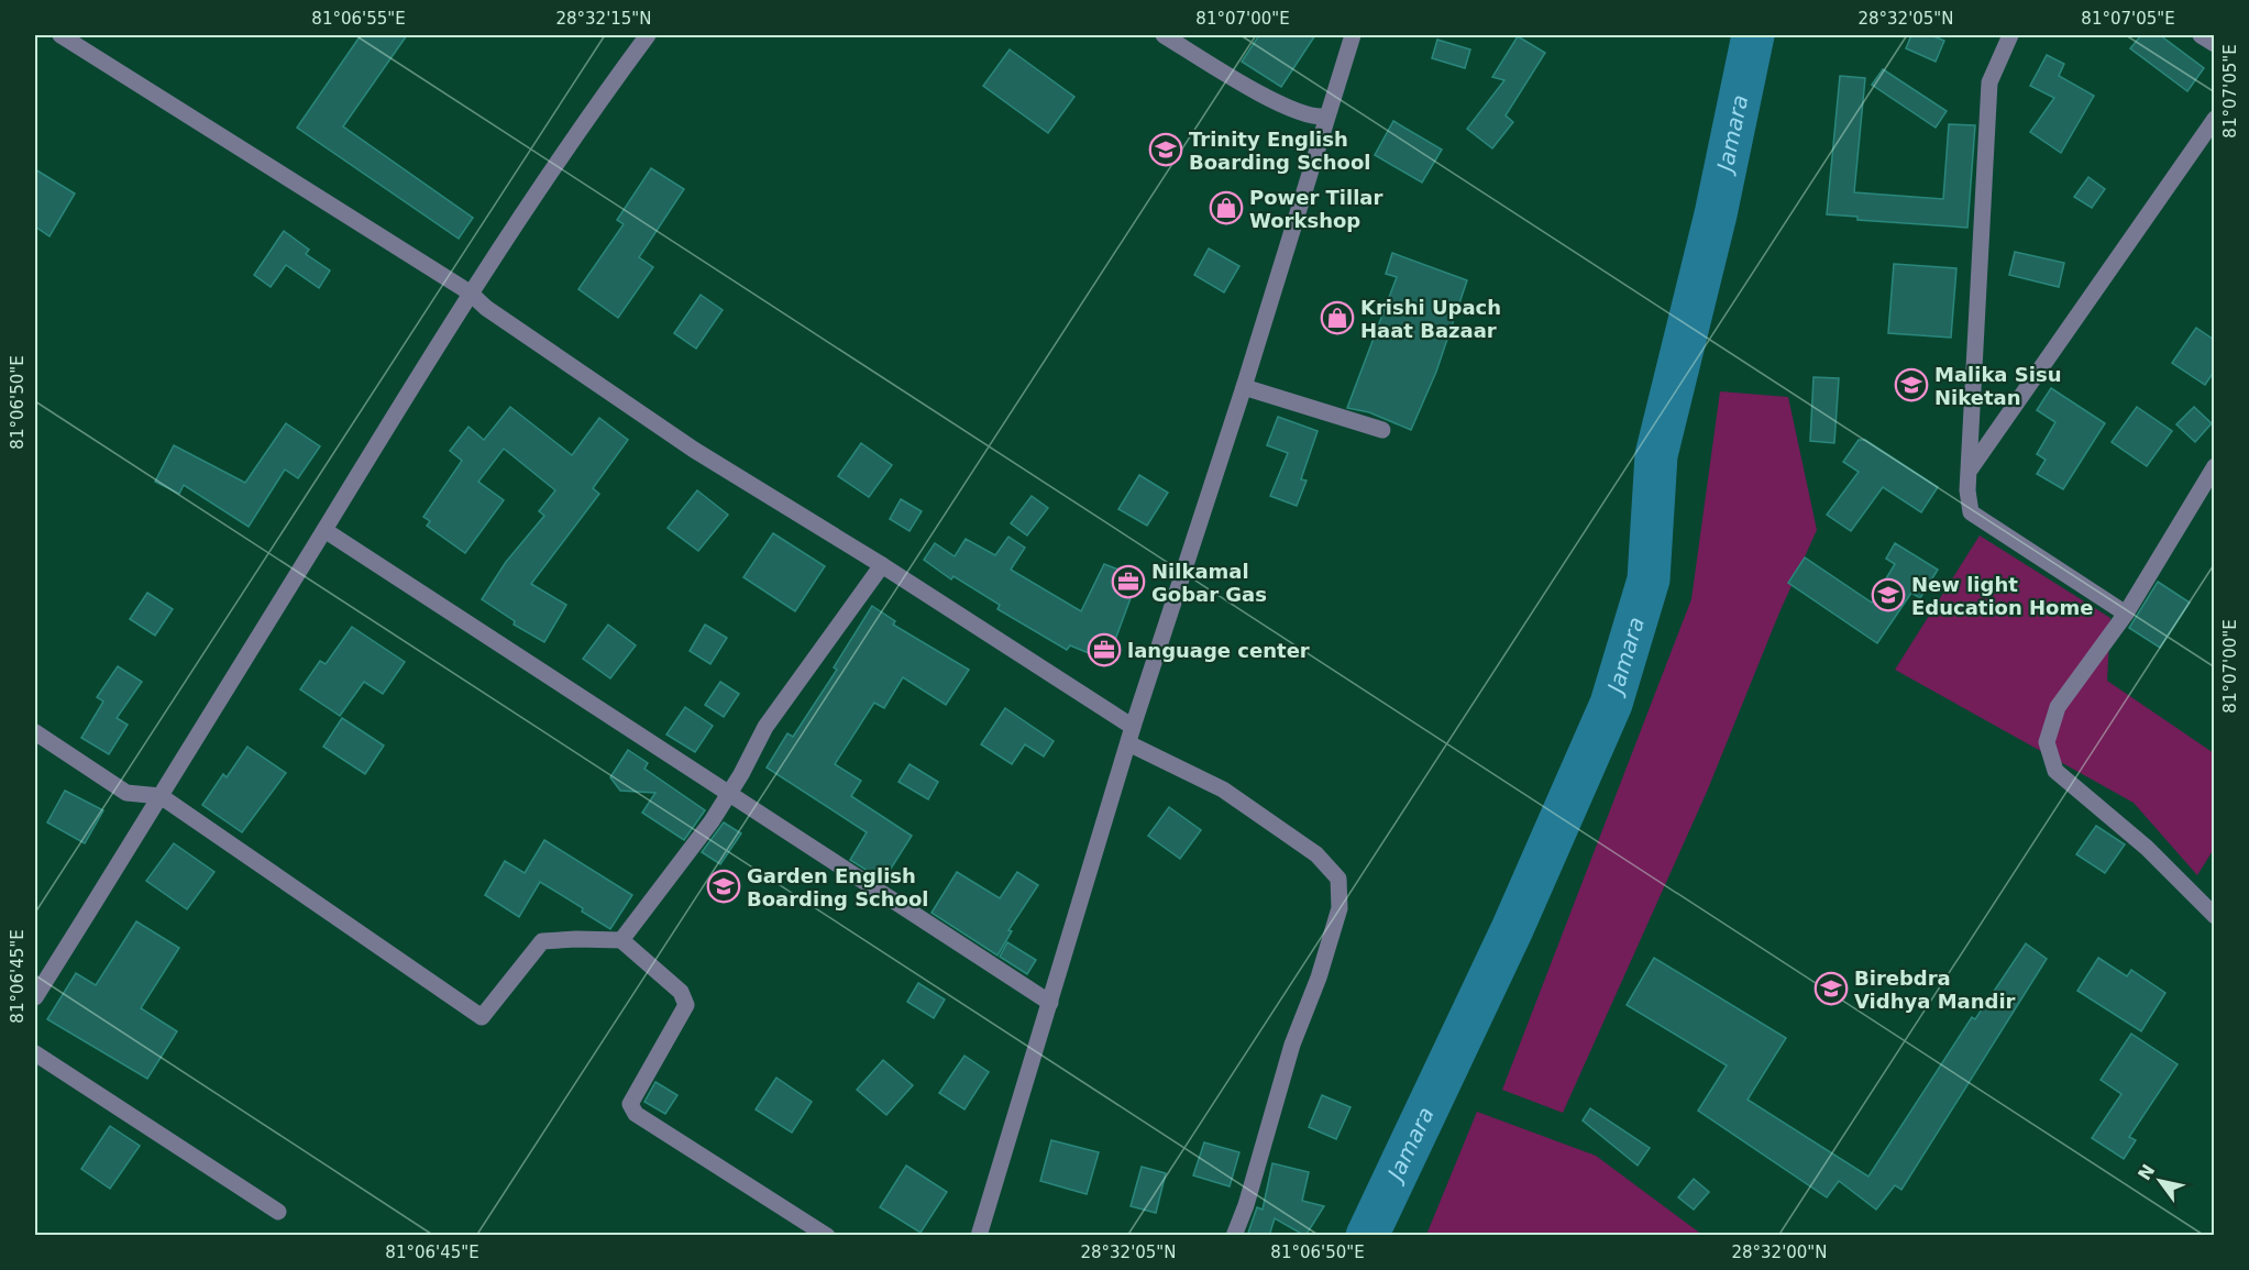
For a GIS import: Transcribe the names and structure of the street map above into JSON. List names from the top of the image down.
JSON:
{
  "water": ["Jamara"],
  "places": {
    "school or university": [
      "Trinity English Boarding School",
      "Malika Sisu Niketan",
      "New light Education Home",
      "Garden English Boarding School",
      "Birebdra Vidhya Mandir"
    ],
    "shop": ["Power Tillar Workshop", "Krishi Upach Haat Bazaar"],
    "office": ["Nilkamal Gobar Gas", "language center"]
  },
  "north": "top left",
  "coordinates": [
    "81°06'55\"E",
    "28°32'15\"N",
    "81°07'00\"E",
    "28°32'05\"N",
    "81°07'05\"E",
    "81°06'50\"E",
    "81°06'45\"E",
    "28°32'00\"N"
  ]
}
